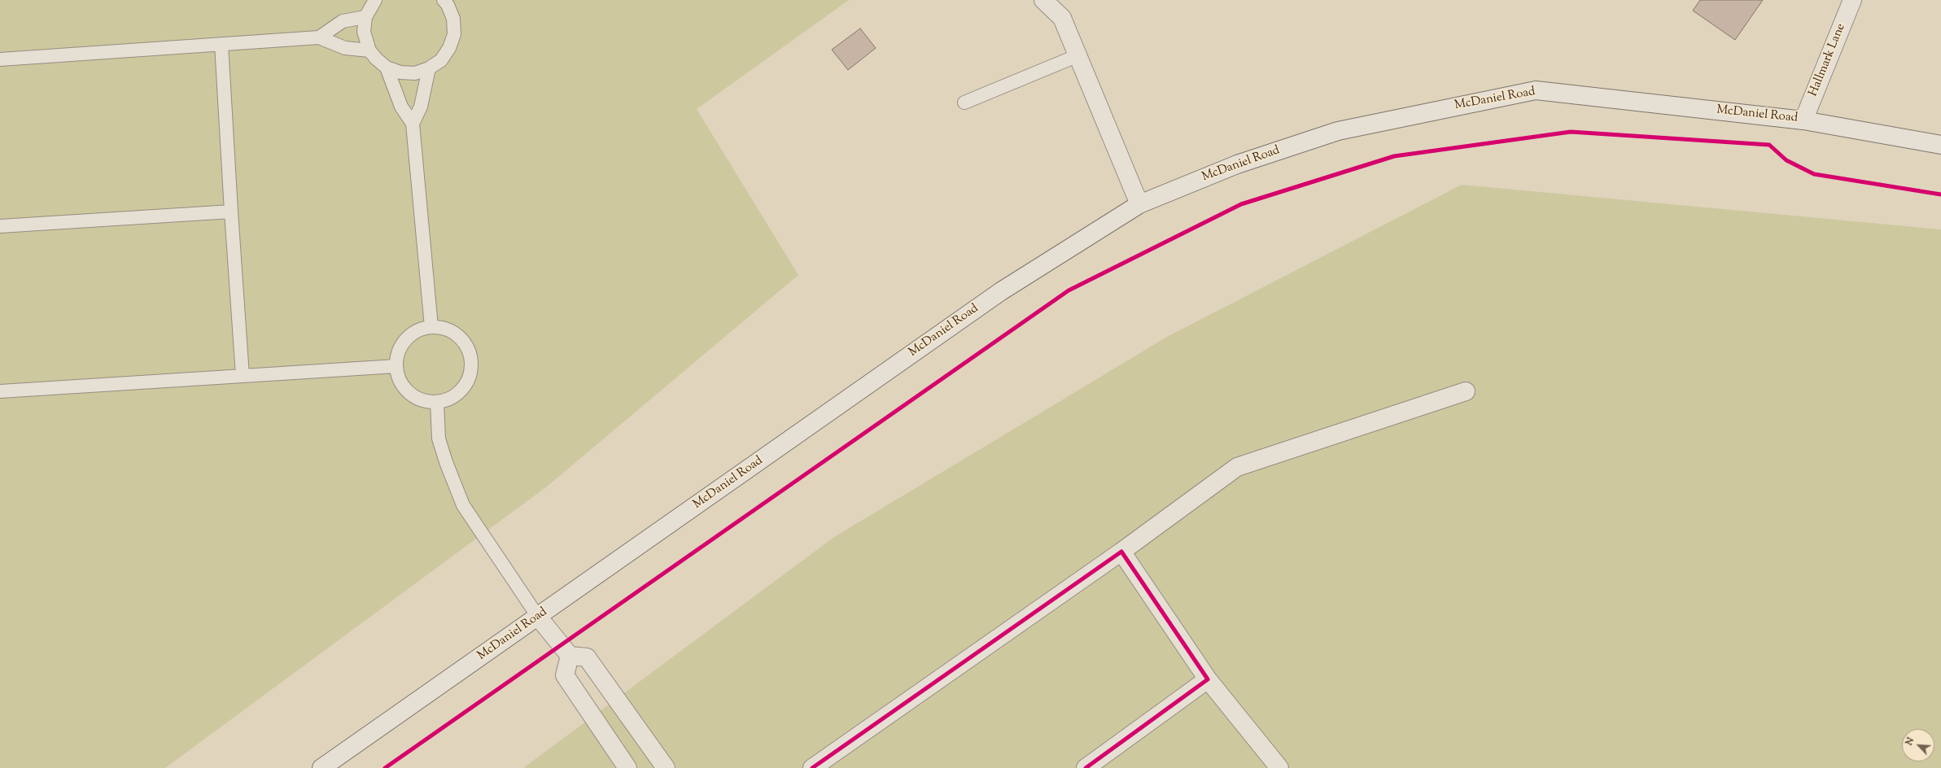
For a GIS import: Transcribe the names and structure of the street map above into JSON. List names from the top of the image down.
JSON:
{
  "streets": {
    "street": ["Hallmark Lane", "McDaniel Road"]
  },
  "crossings": [
    ["Hallmark Lane", "McDaniel Road"]
  ],
  "north": "top left"
}
